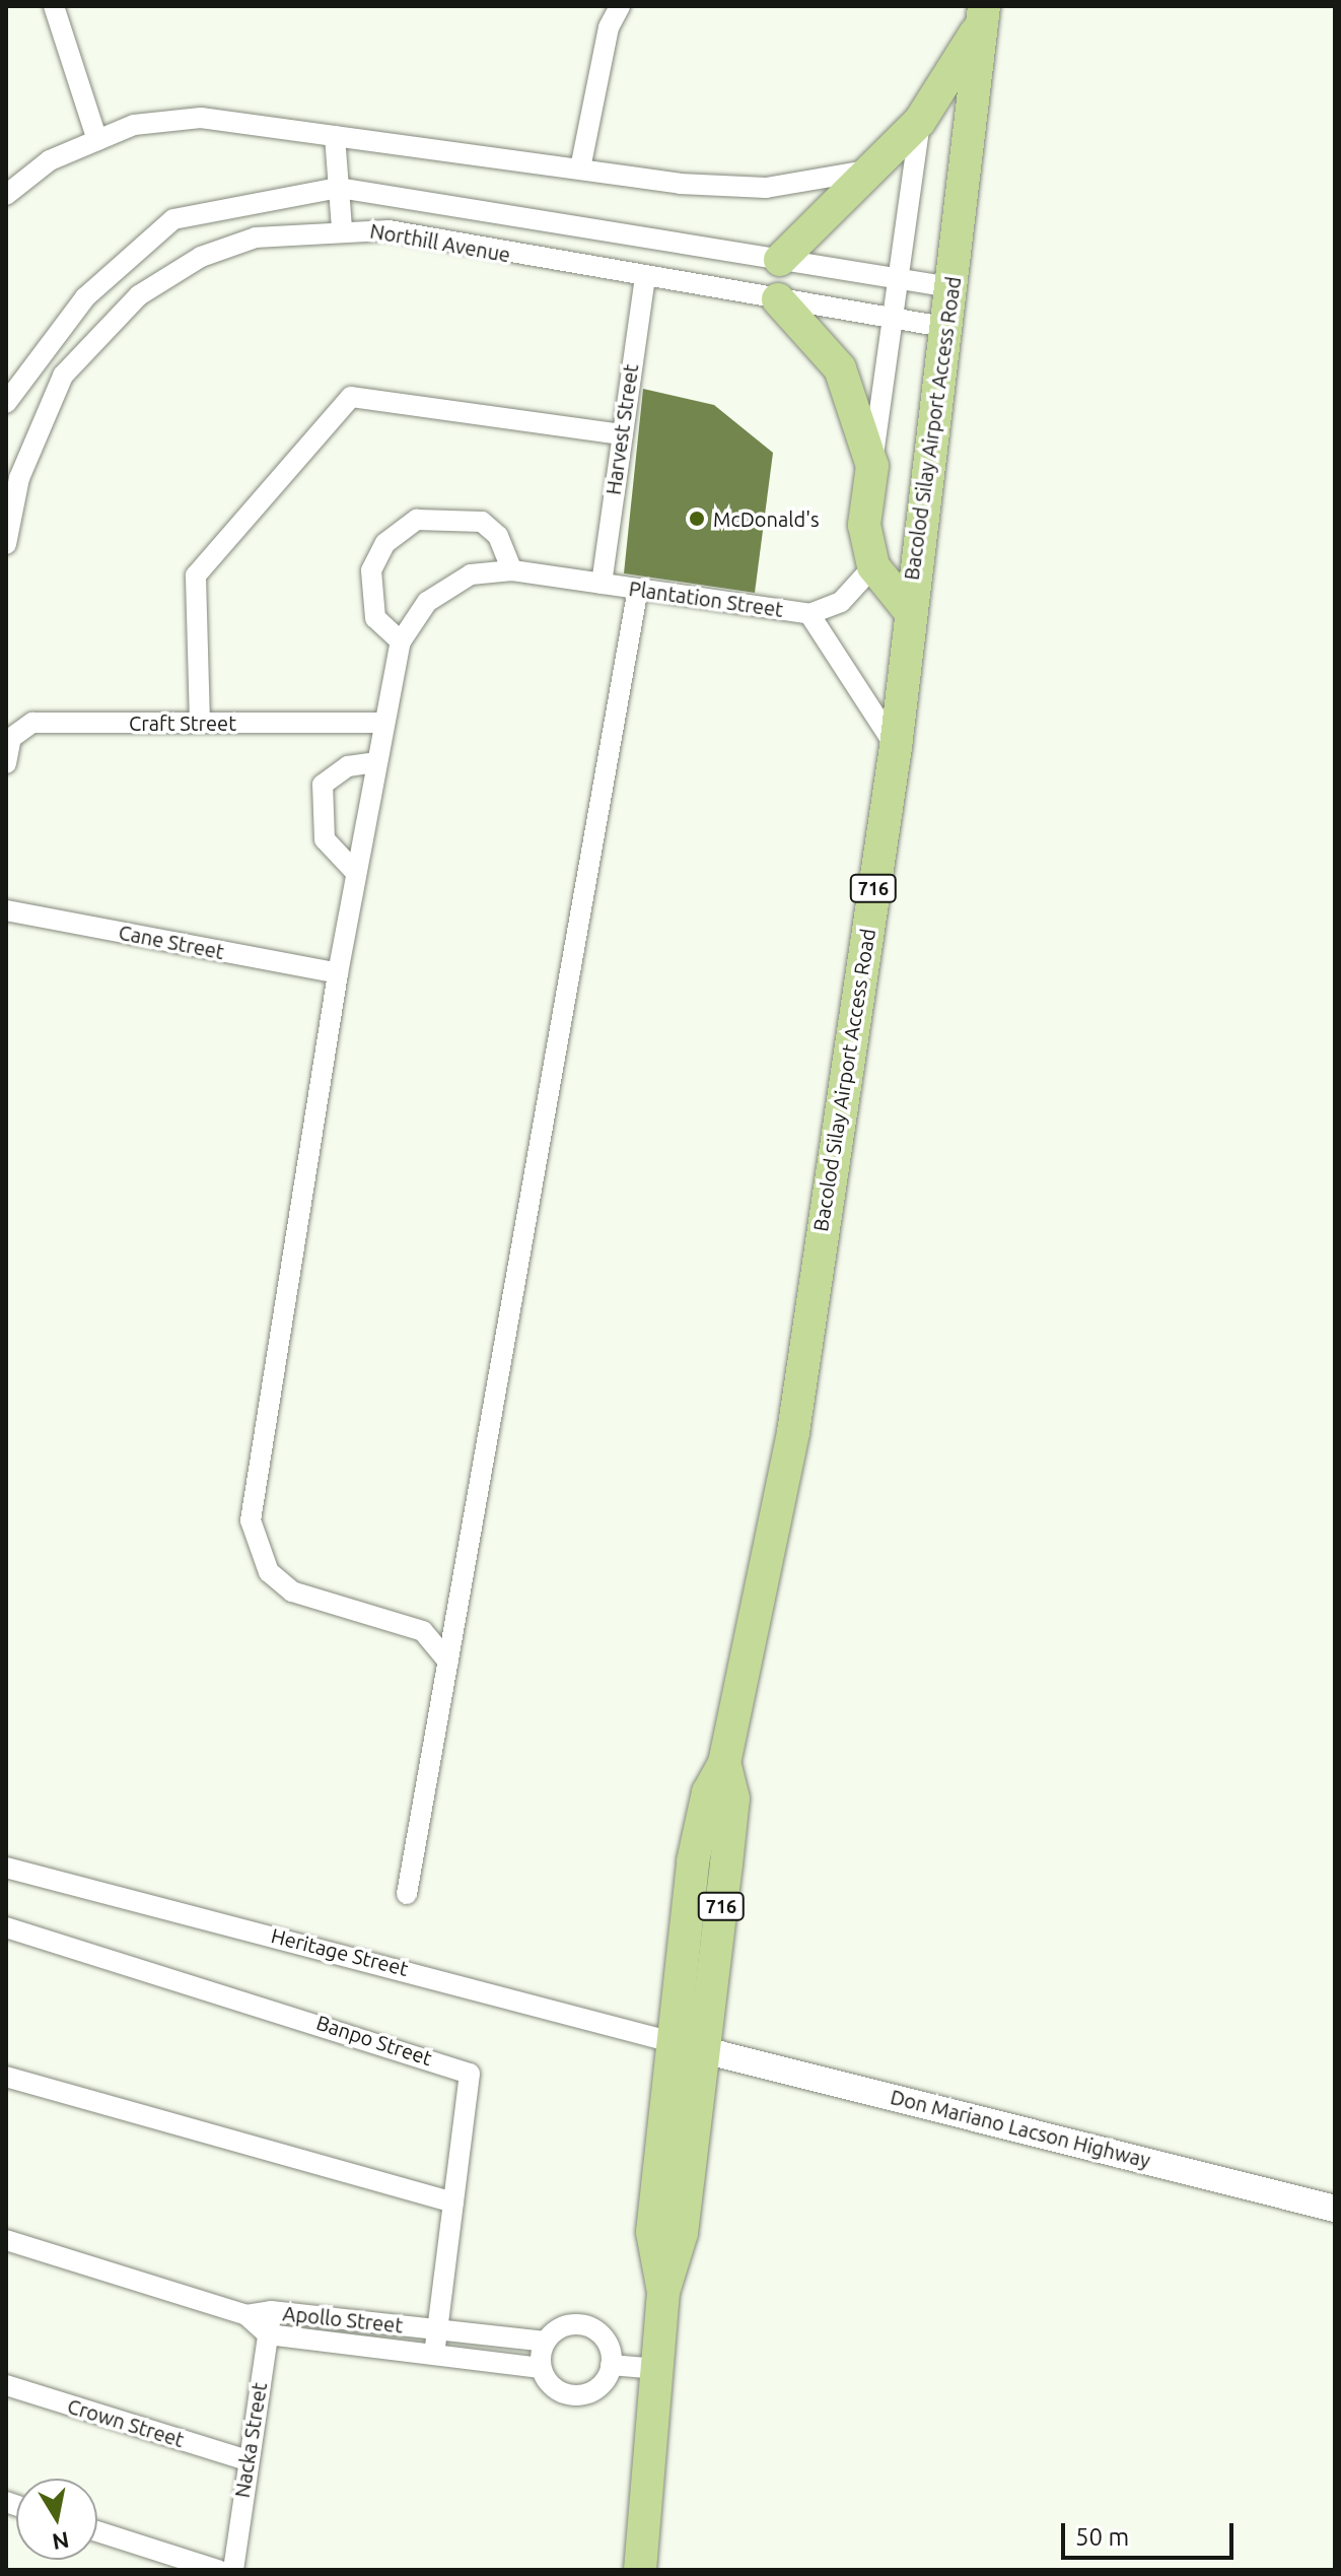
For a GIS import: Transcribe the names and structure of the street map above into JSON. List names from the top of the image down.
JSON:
{
  "streets": {
    "main road": ["Bacolod Silay Airport Access Road", "716"],
    "street": [
      "Northill Avenue",
      "Harvest Street",
      "Plantation Street",
      "Craft Street",
      "Cane Street",
      "Heritage Street",
      "Banpo Street",
      "Don Mariano Lacson Highway",
      "Apollo Street",
      "Crown Street",
      "Nacka Street"
    ]
  },
  "crossings": [
    ["Northill Avenue", "Bacolod Silay Airport Access Road"],
    ["Northill Avenue", "Harvest Street"],
    ["Bacolod Silay Airport Access Road", "Heritage Street"],
    ["Bacolod Silay Airport Access Road", "Don Mariano Lacson Highway"],
    ["Harvest Street", "Plantation Street"],
    ["Heritage Street", "Don Mariano Lacson Highway"],
    ["Banpo Street", "Apollo Street"],
    ["Apollo Street", "Nacka Street"],
    ["Crown Street", "Nacka Street"]
  ],
  "places": ["McDonald's"],
  "scale_bar": "50 m",
  "north": "bottom"
}
